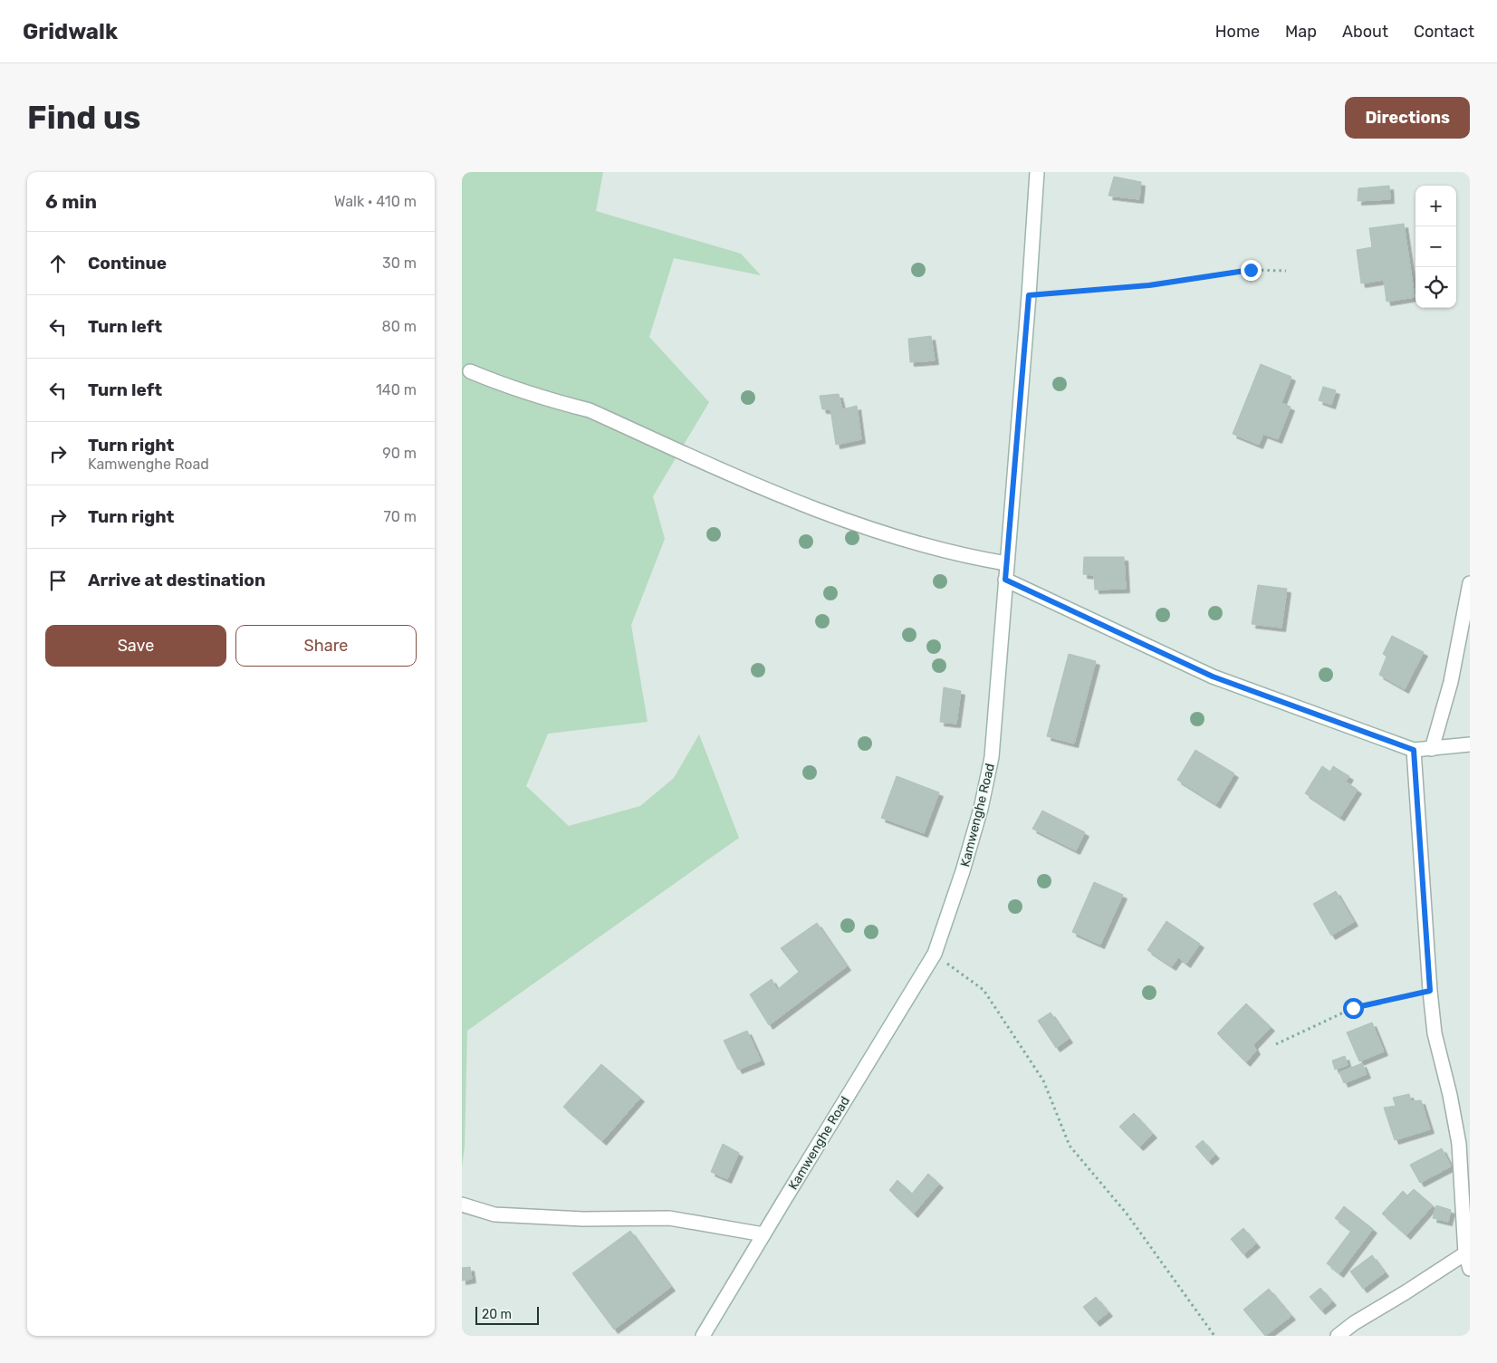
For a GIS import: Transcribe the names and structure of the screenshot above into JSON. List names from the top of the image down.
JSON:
{
  "streets": {
    "street": ["Kamwenghe Road"]
  },
  "scale_bar": "20 m",
  "page": {
    "header": "Gridwalk",
    "nav": [
      "Home",
      "Map",
      "About",
      "Contact"
    ],
    "buttons": [
      "Directions",
      ["Save", "Share"]
    ],
    "title": "Find us",
    "heading": ["6 min", "Walk · 410 m"],
    "map_buttons": ["+", "−"],
    "list": [
      ["Continue", "30 m"],
      ["Turn left", "80 m"],
      ["Turn left", "140 m"],
      ["Turn right", "Kamwenghe Road", "90 m"],
      ["Turn right", "70 m"],
      "Arrive at destination"
    ],
    "scale": "20 m"
  }
}
